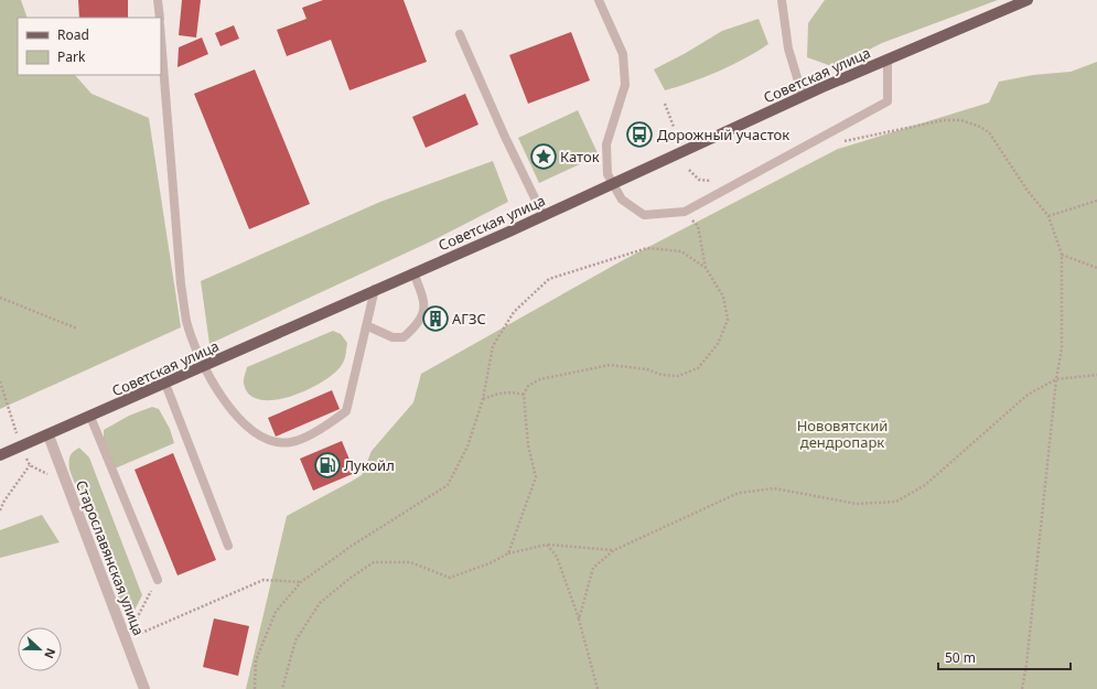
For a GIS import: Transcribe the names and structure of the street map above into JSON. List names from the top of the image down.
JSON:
{
  "streets": {
    "main road": ["Советская улица"],
    "street": ["Старославянская улица"]
  },
  "crossings": [
    ["Советская улица", "Старославянская улица"]
  ],
  "parks": ["Нововятский дендропарк"],
  "places": {
    "bus stop": ["Дорожный участок"],
    "place": ["Каток"],
    "building": ["АГЗС"],
    "fuel station": ["Лукойл"]
  },
  "legend": ["Road", "Park"],
  "scale_bar": "50 m",
  "north": "right"
}
